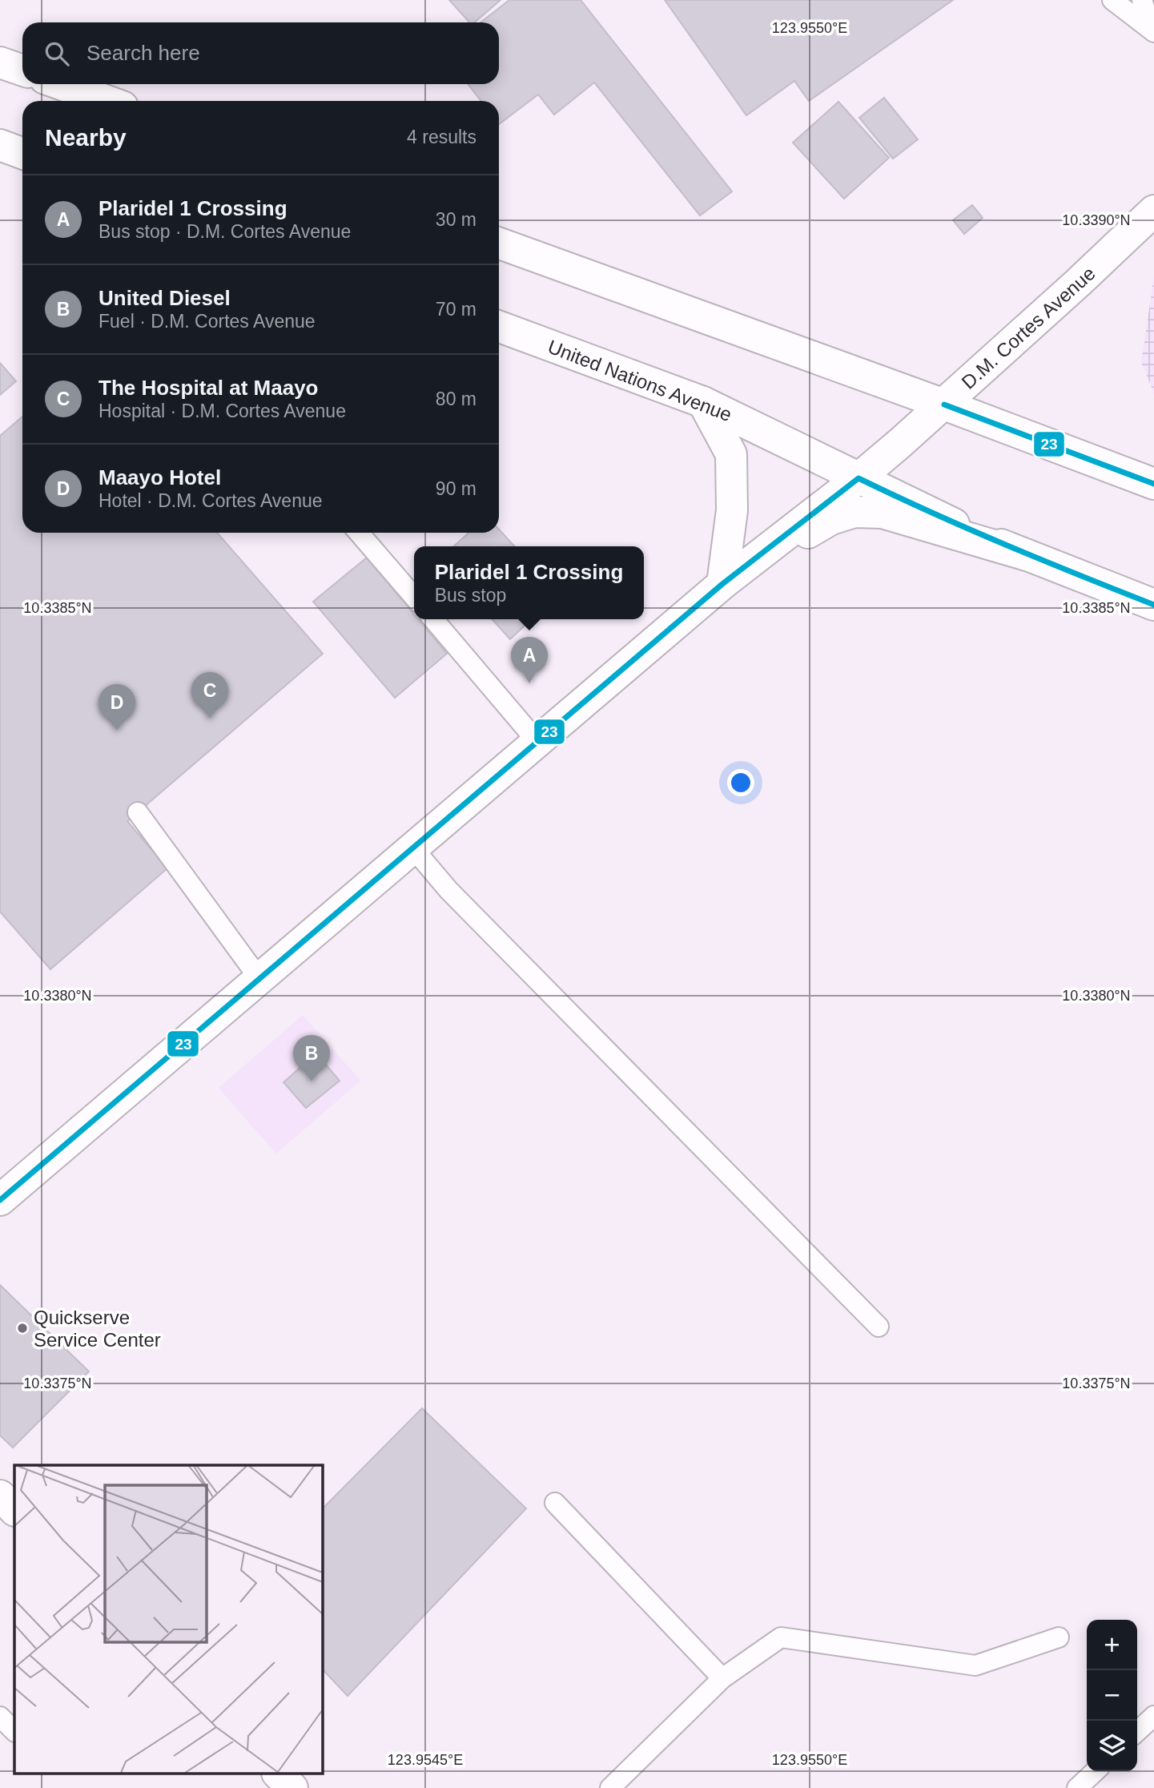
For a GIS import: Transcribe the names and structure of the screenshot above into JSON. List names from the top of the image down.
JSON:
{
  "streets": {
    "main road": ["D.M. Cortes Avenue", "United Nations Avenue"]
  },
  "crossings": [
    ["D.M. Cortes Avenue", "United Nations Avenue"]
  ],
  "places": ["Quickserve Service Center"],
  "lines": ["transit line 23"],
  "page": {
    "search": "Search here",
    "heading": ["Nearby", "4 results"],
    "list": [
      {
        "mark": "A",
        "name": "Plaridel 1 Crossing",
        "note": "Bus stop · D.M. Cortes Avenue",
        "value": "30 m"
      },
      {
        "mark": "B",
        "name": "United Diesel",
        "note": "Fuel · D.M. Cortes Avenue",
        "value": "70 m"
      },
      {
        "mark": "C",
        "name": "The Hospital at Maayo",
        "note": "Hospital · D.M. Cortes Avenue",
        "value": "80 m"
      },
      {
        "mark": "D",
        "name": "Maayo Hotel",
        "note": "Hotel · D.M. Cortes Avenue",
        "value": "90 m"
      }
    ],
    "popup": ["Plaridel 1 Crossing", "Bus stop"],
    "pins": [
      "A",
      "C",
      "D",
      "B"
    ],
    "map_buttons": ["+", "−"]
  },
  "coordinates": [
    "123.9550°E",
    "10.3390°N",
    "10.3385°N",
    "10.3380°N",
    "10.3375°N",
    "123.9545°E"
  ]
}
